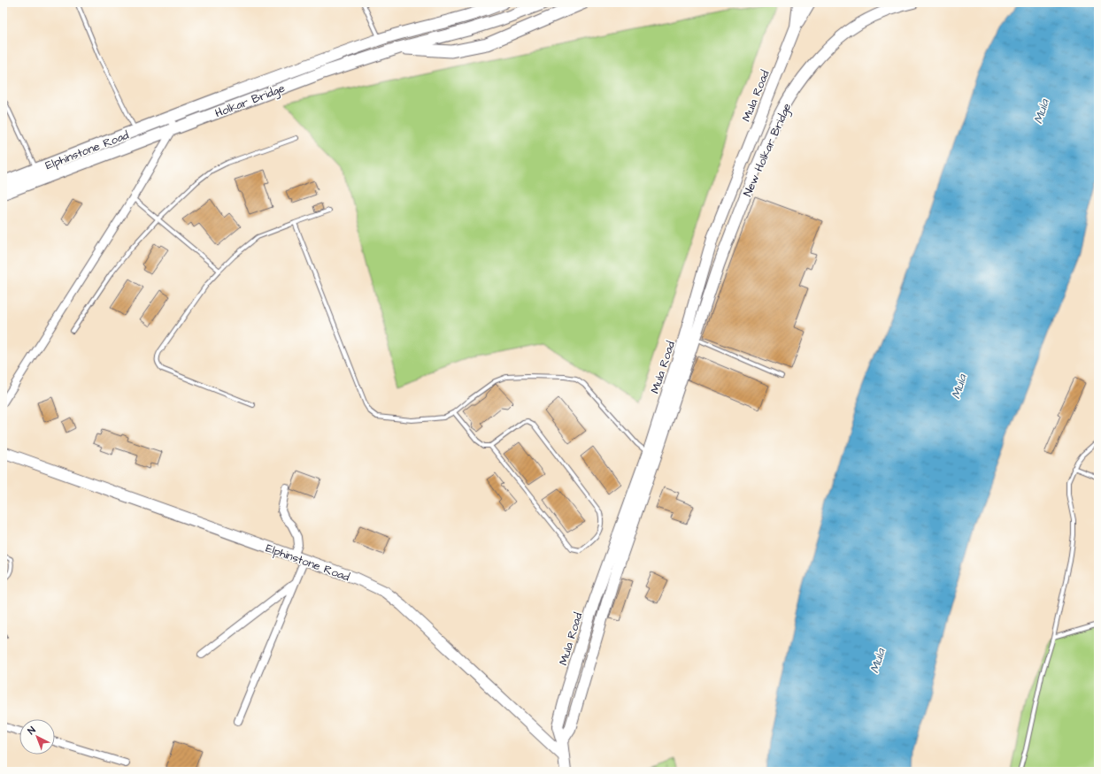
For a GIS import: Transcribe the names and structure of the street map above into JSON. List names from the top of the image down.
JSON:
{
  "streets": {
    "main road": [
      "Mula Road",
      "Holkar Bridge",
      "Elphinstone Road",
      "New Holkar Bridge"
    ]
  },
  "crossings": [
    ["Mula Road", "Elphinstone Road"],
    ["Mula Road", "New Holkar Bridge"],
    ["Holkar Bridge", "Elphinstone Road"]
  ],
  "water": ["Mula"],
  "north": "top left"
}
